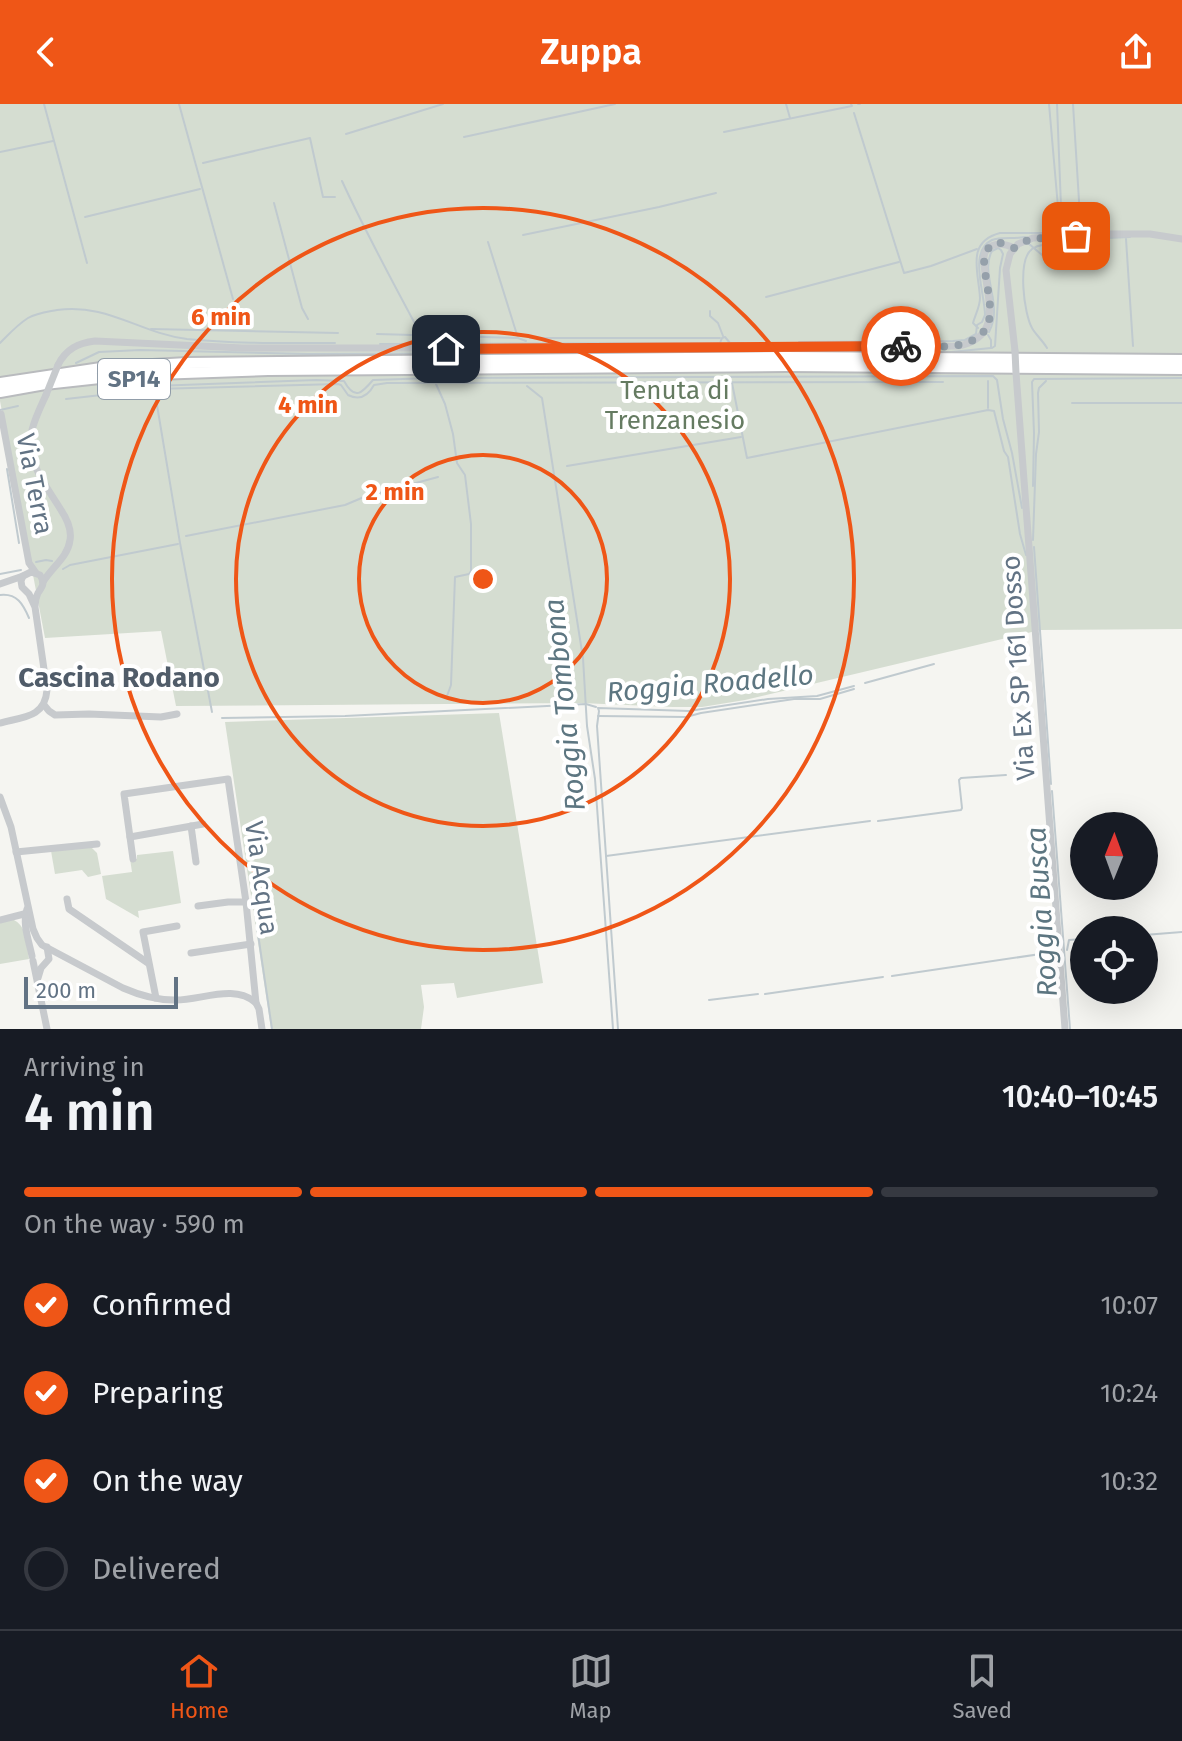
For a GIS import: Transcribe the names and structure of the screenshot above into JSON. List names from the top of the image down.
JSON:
{
  "streets": {
    "highway": ["SP14"],
    "street": ["Via Terra", "Via Ex SP 161 Dosso", "Via Acqua"]
  },
  "districts": ["Cascina Rodano"],
  "water": ["Roggia Roadello", "Roggia Tombona", "Roggia Busca"],
  "parks": ["Tenuta di Trenzanesio"],
  "scale_bar": "200 m",
  "north": "top",
  "page": {
    "header": "Zuppa",
    "scale": "200 m",
    "heading": ["4 min", "Arriving in", "10:40–10:45"],
    "bar": "On the way · 590 m",
    "list": [
      ["Confirmed", "10:07"],
      ["Preparing", "10:24"],
      ["On the way", "10:32"],
      "Delivered"
    ],
    "tabs": ["Home", "Map", "Saved"]
  },
  "rings": ["6 min", "4 min", "2 min"]
}
